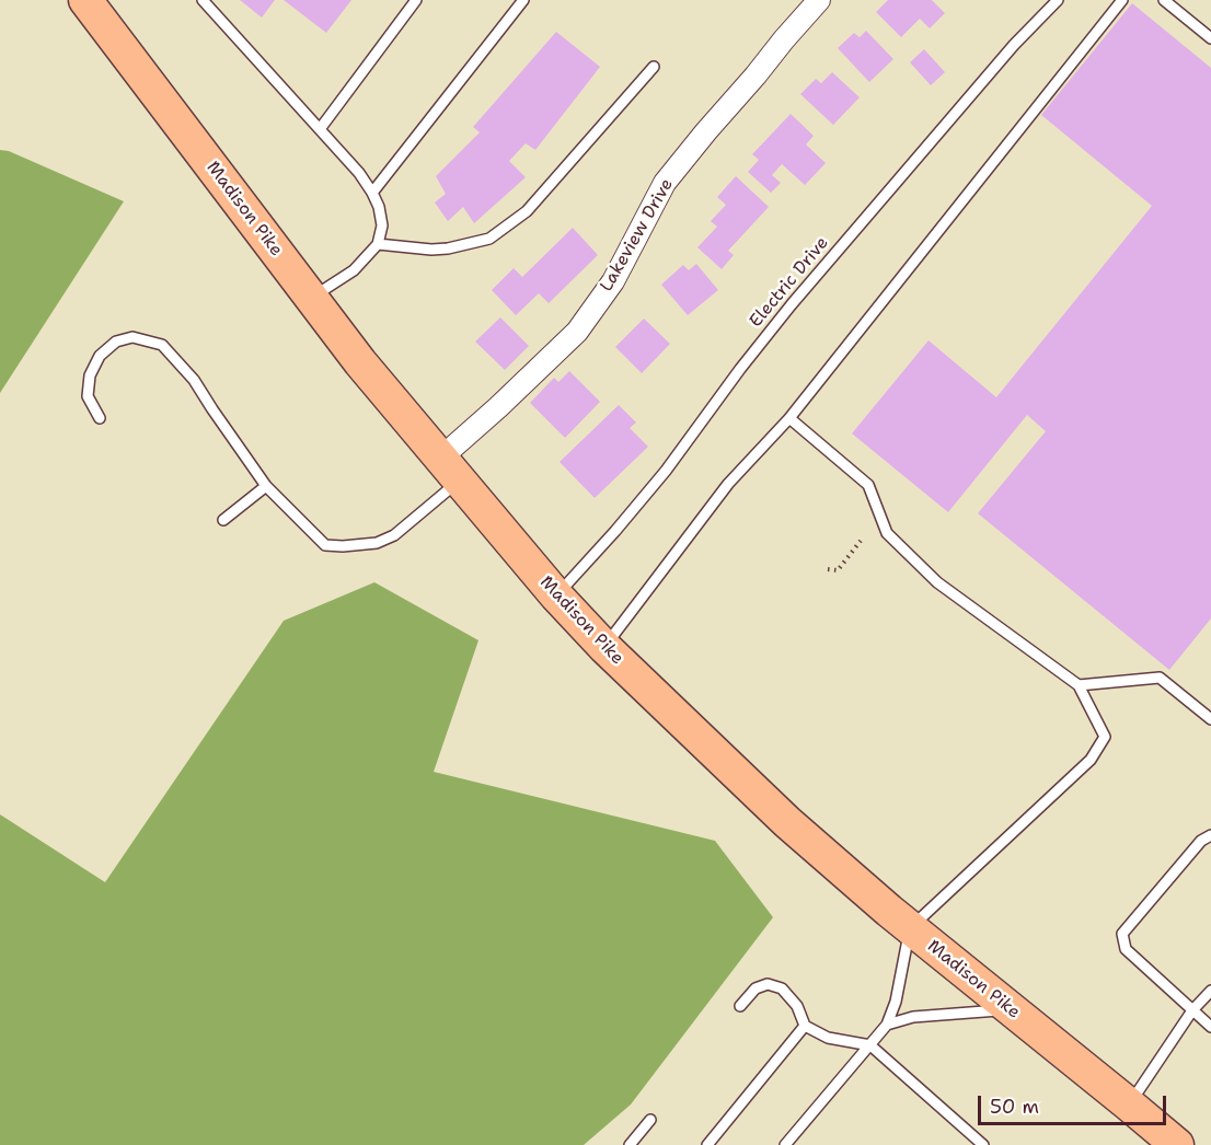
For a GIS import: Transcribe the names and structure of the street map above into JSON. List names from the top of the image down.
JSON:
{
  "streets": {
    "main road": ["Madison Pike"],
    "street": ["Lakeview Drive"],
    "lane": ["Electric Drive"]
  },
  "crossings": [
    ["Madison Pike", "Lakeview Drive"],
    ["Madison Pike", "Electric Drive"]
  ],
  "scale_bar": "50 m"
}
